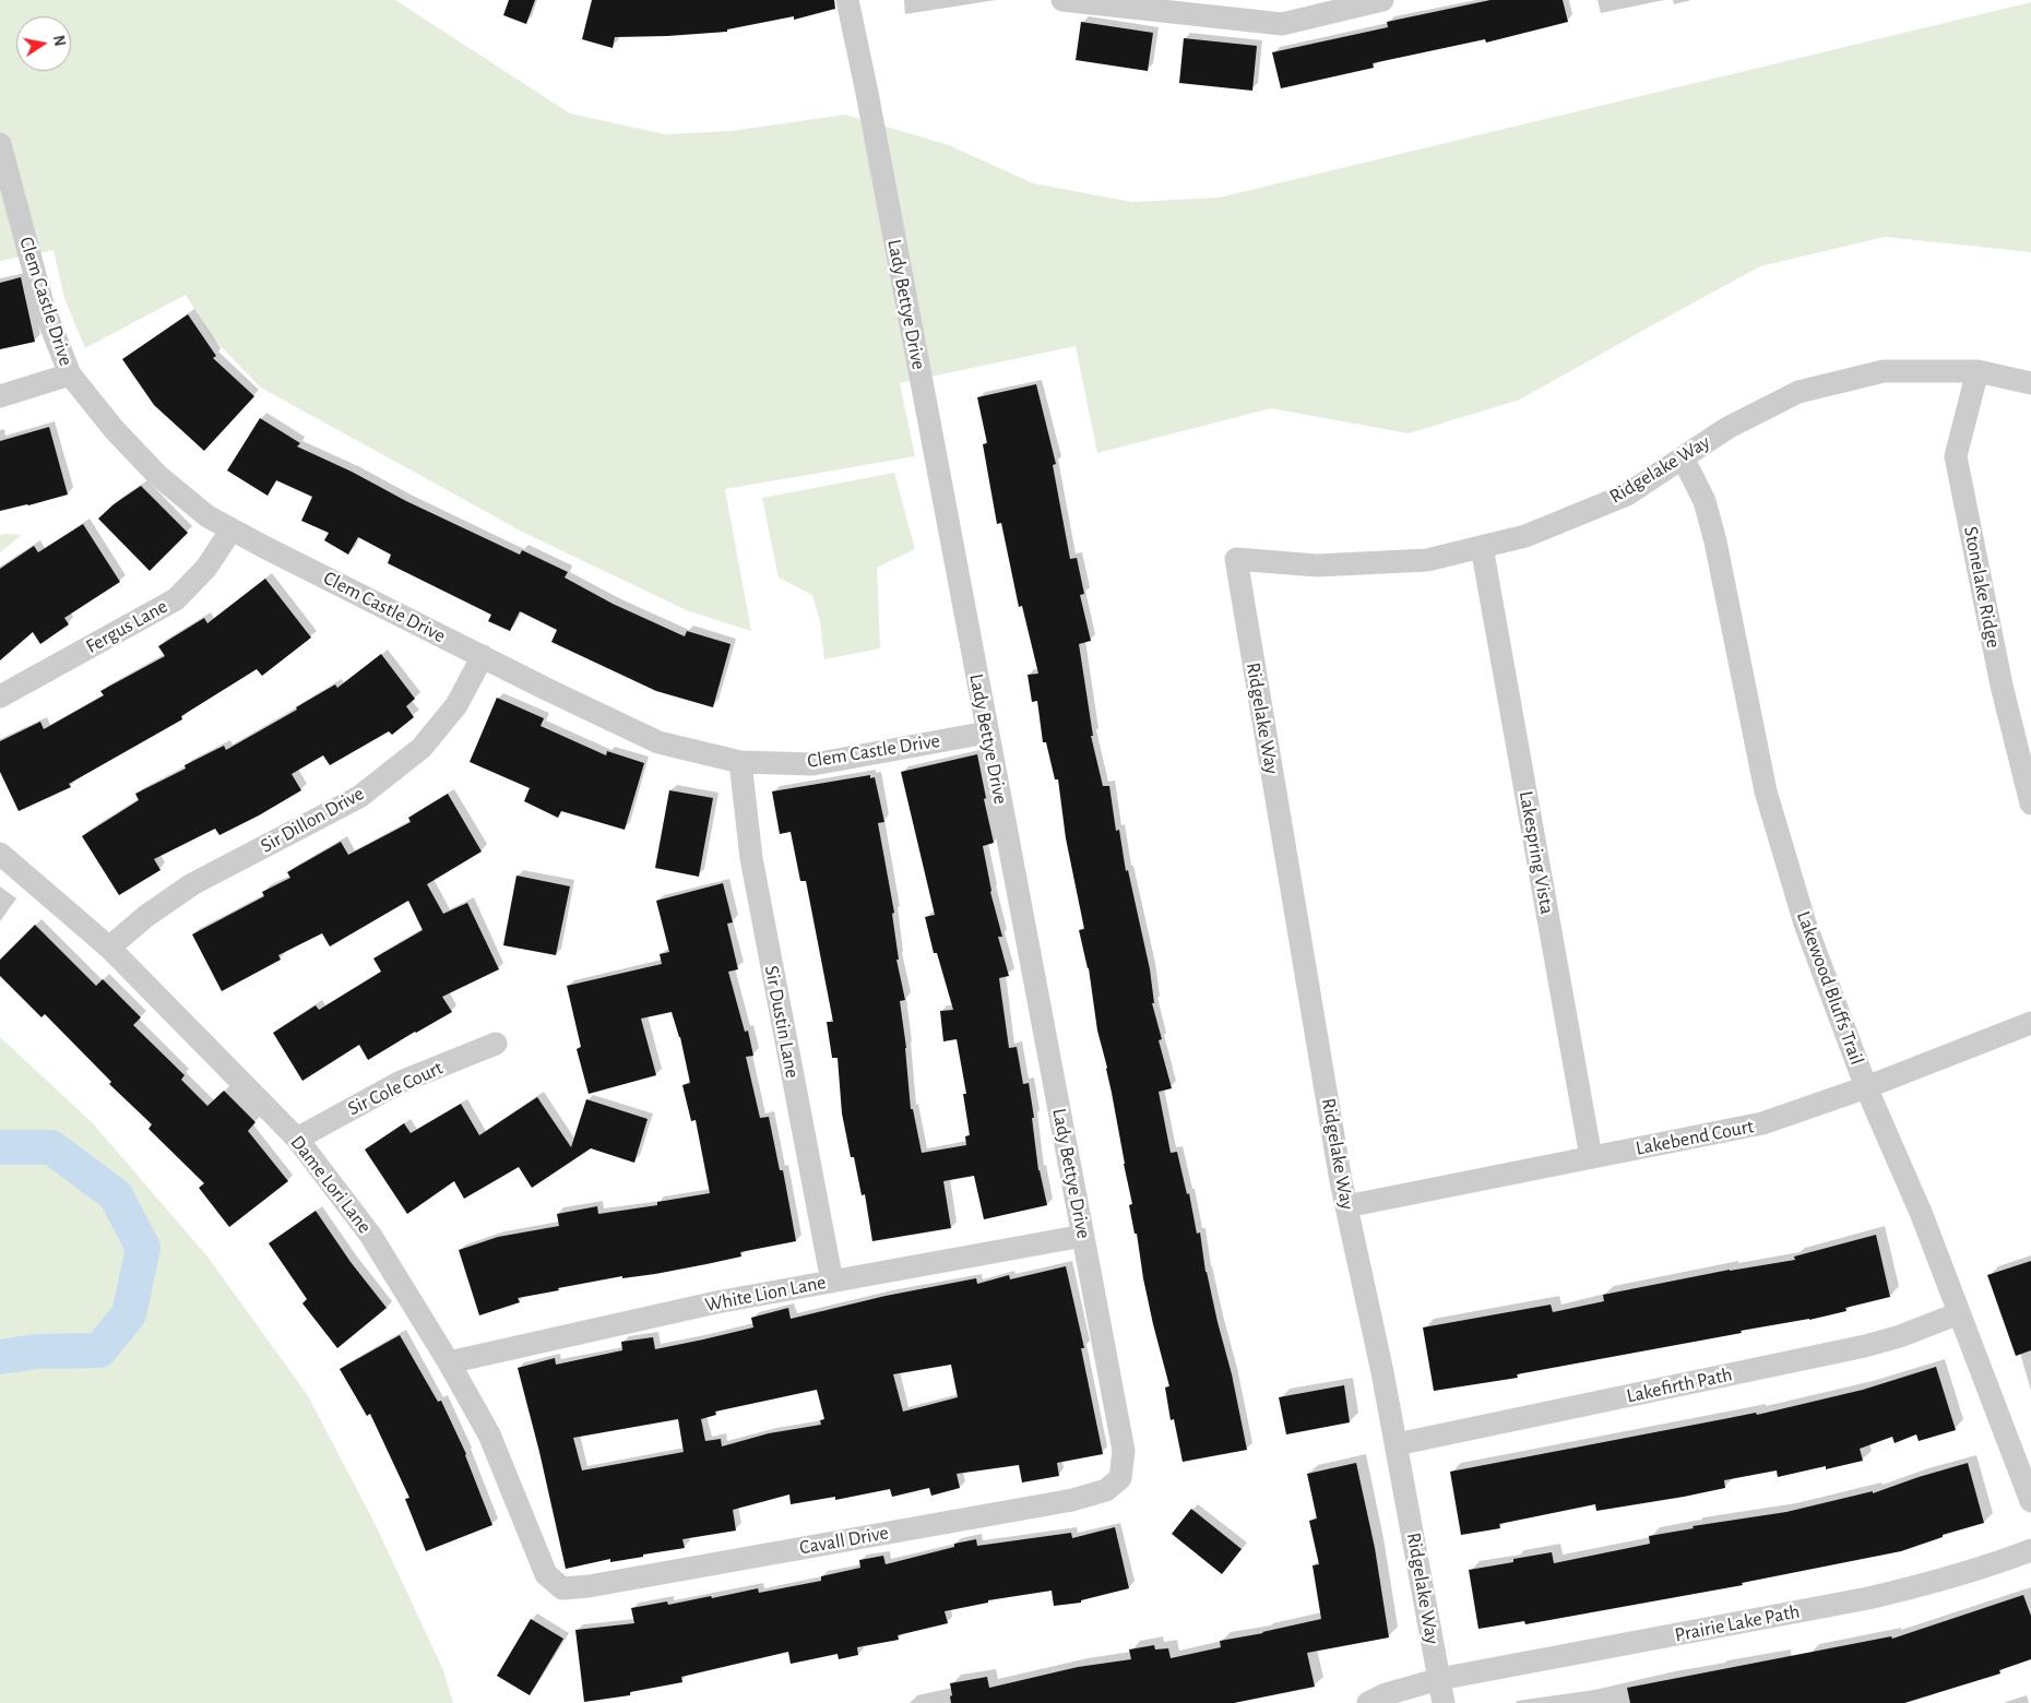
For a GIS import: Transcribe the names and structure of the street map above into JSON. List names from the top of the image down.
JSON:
{
  "streets": {
    "street": [
      "Clem Castle Drive",
      "Lady Bettye Drive",
      "Ridgelake Way",
      "Stonelake Ridge",
      "Fergus Lane",
      "Sir Dillon Drive",
      "Lakespring Vista",
      "Lakewood Bluffs Trail",
      "Sir Dustin Lane",
      "Sir Cole Court",
      "Lakebend Court",
      "Dame Lori Lane",
      "White Lion Lane",
      "Lakefirth Path",
      "Cavall Drive",
      "Prairie Lake Path"
    ]
  },
  "crossings": [
    ["Clem Castle Drive", "Lady Bettye Drive"],
    ["Clem Castle Drive", "Fergus Lane"],
    ["Clem Castle Drive", "Sir Dillon Drive"],
    ["Clem Castle Drive", "Sir Dustin Lane"],
    ["Lady Bettye Drive", "White Lion Lane"],
    ["Lady Bettye Drive", "Cavall Drive"],
    ["Ridgelake Way", "Stonelake Ridge"],
    ["Ridgelake Way", "Lakespring Vista"],
    ["Ridgelake Way", "Lakewood Bluffs Trail"],
    ["Ridgelake Way", "Lakebend Court"],
    ["Ridgelake Way", "Lakefirth Path"],
    ["Ridgelake Way", "Prairie Lake Path"],
    ["Sir Dillon Drive", "Dame Lori Lane"],
    ["Lakespring Vista", "Lakebend Court"],
    ["Lakewood Bluffs Trail", "Lakebend Court"],
    ["Lakewood Bluffs Trail", "Lakefirth Path"],
    ["Sir Dustin Lane", "White Lion Lane"],
    ["Sir Cole Court", "Dame Lori Lane"],
    ["Dame Lori Lane", "White Lion Lane"],
    ["Dame Lori Lane", "Cavall Drive"]
  ],
  "north": "right"
}
